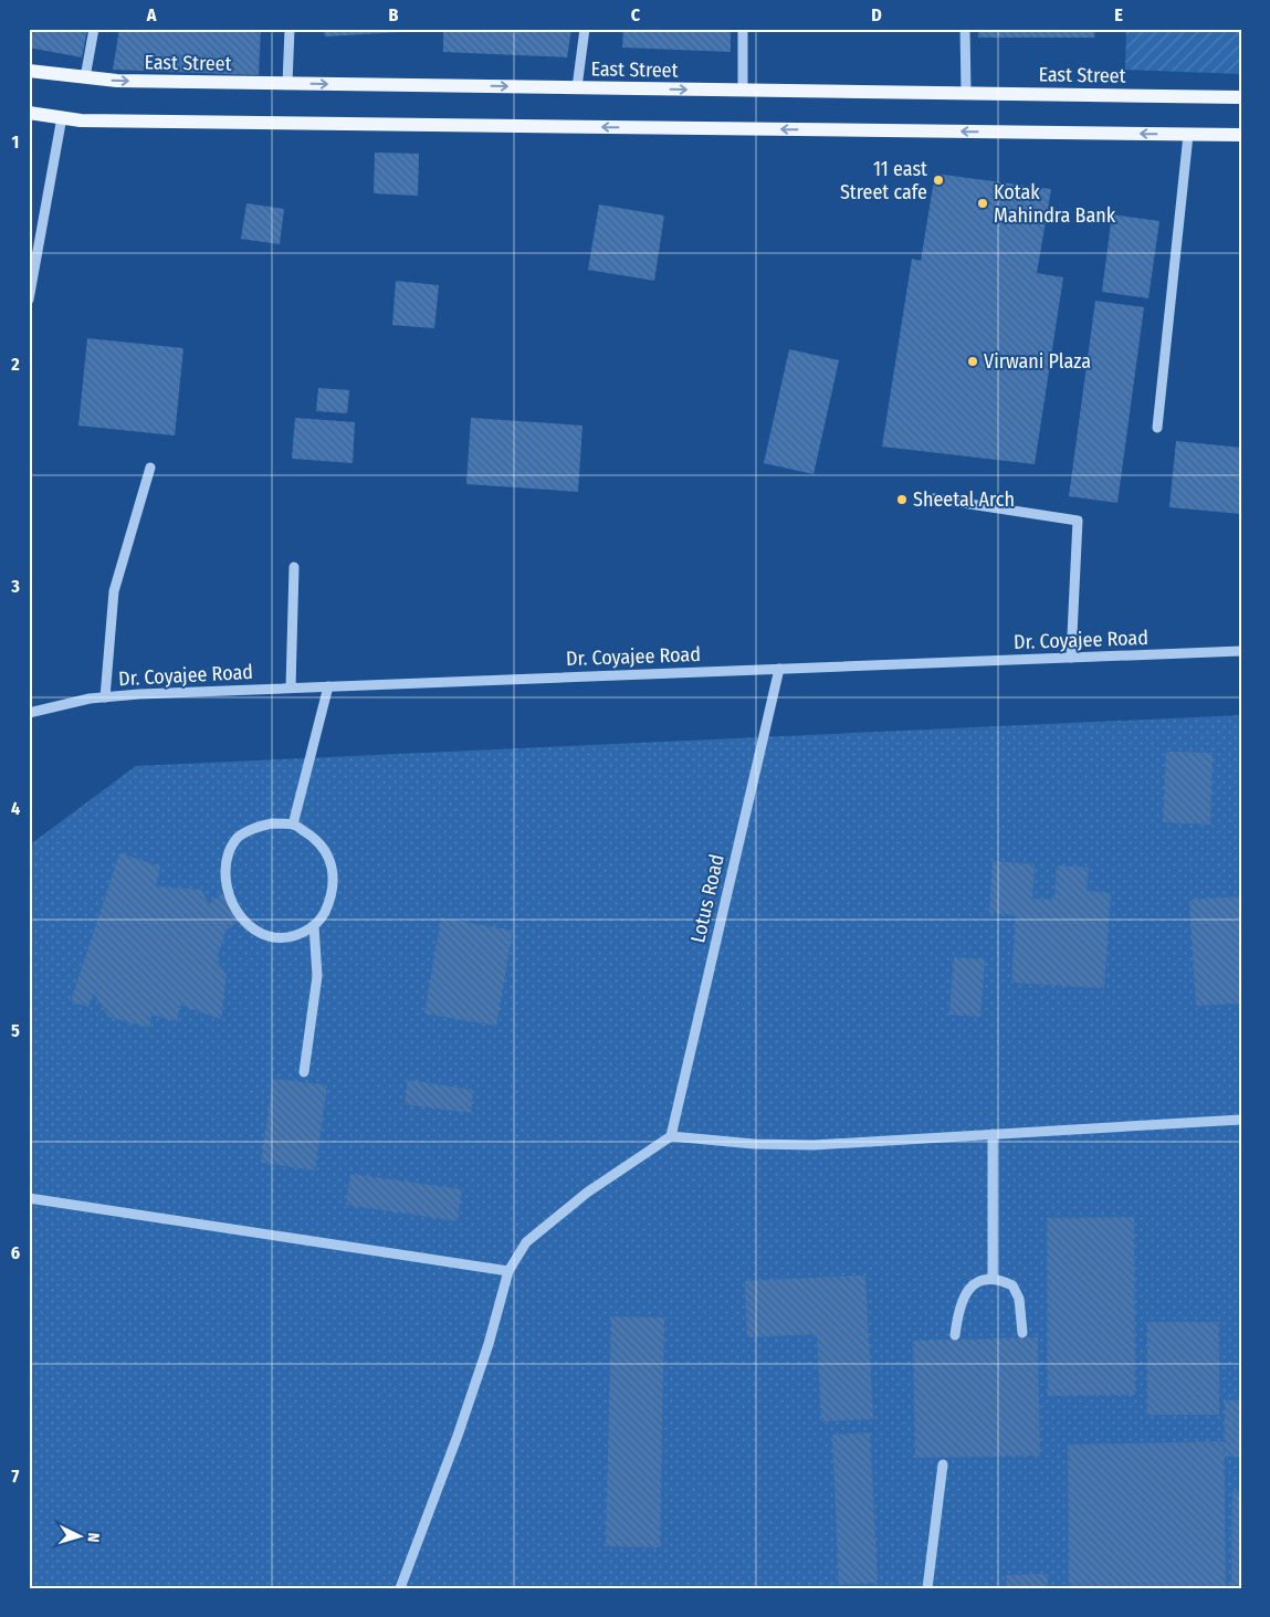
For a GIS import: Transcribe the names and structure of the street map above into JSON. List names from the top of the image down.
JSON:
{
  "streets": {
    "main road": ["East Street"],
    "street": ["Dr. Coyajee Road", "Lotus Road"]
  },
  "crossings": [
    ["Dr. Coyajee Road", "Lotus Road"]
  ],
  "places": [
    "11 east Street cafe",
    "Kotak Mahindra Bank",
    "Virwani Plaza",
    "Sheetal Arch"
  ],
  "north": "right",
  "grid": {
    "columns": [
      "A",
      "B",
      "C",
      "D",
      "E"
    ],
    "rows": [
      "1",
      "2",
      "3",
      "4",
      "5",
      "6",
      "7"
    ]
  }
}
